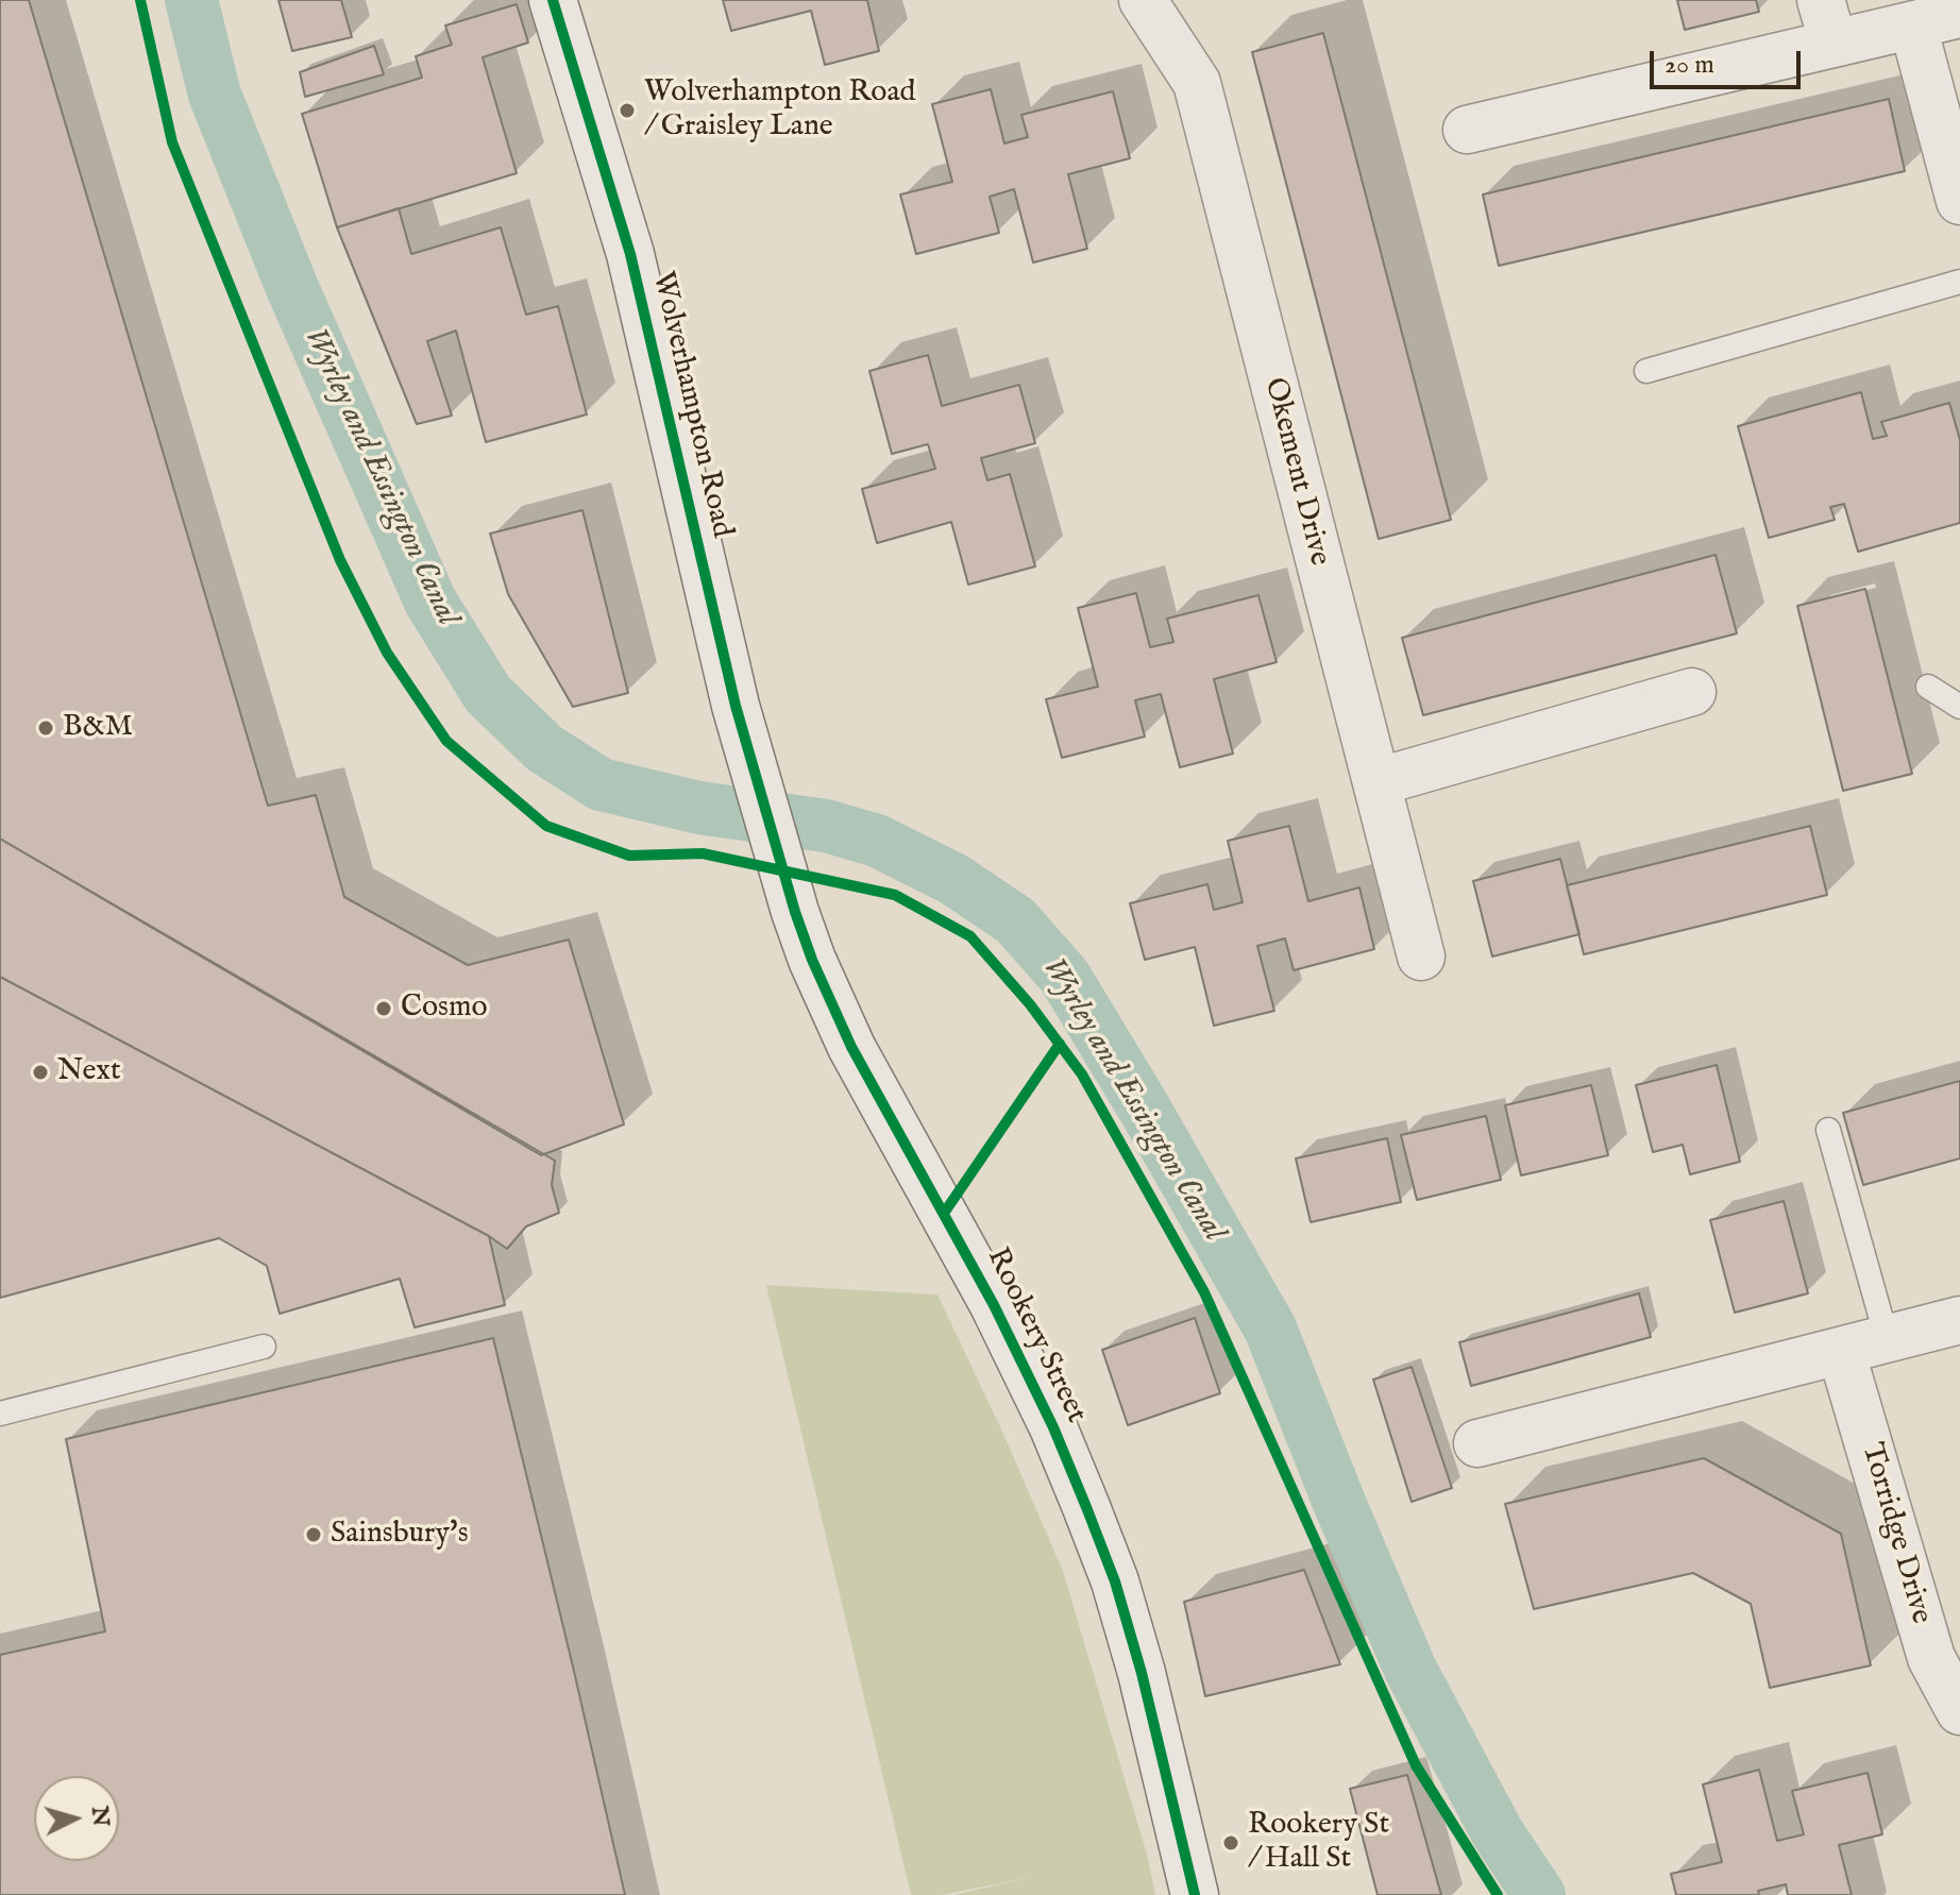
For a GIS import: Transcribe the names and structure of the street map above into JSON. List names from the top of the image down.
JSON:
{
  "streets": {
    "street": [
      "Wolverhampton Road",
      "Okement Drive",
      "Rookery Street",
      "Torridge Drive"
    ]
  },
  "crossings": [
    ["Wolverhampton Road", "Rookery Street"]
  ],
  "water": ["Wyrley and Essington Canal"],
  "places": [
    "Wolverhampton Road / Graisley Lane",
    "B&M",
    "Cosmo",
    "Next",
    "Sainsbury's",
    "Rookery St / Hall St"
  ],
  "scale_bar": "20 m",
  "north": "right"
}
